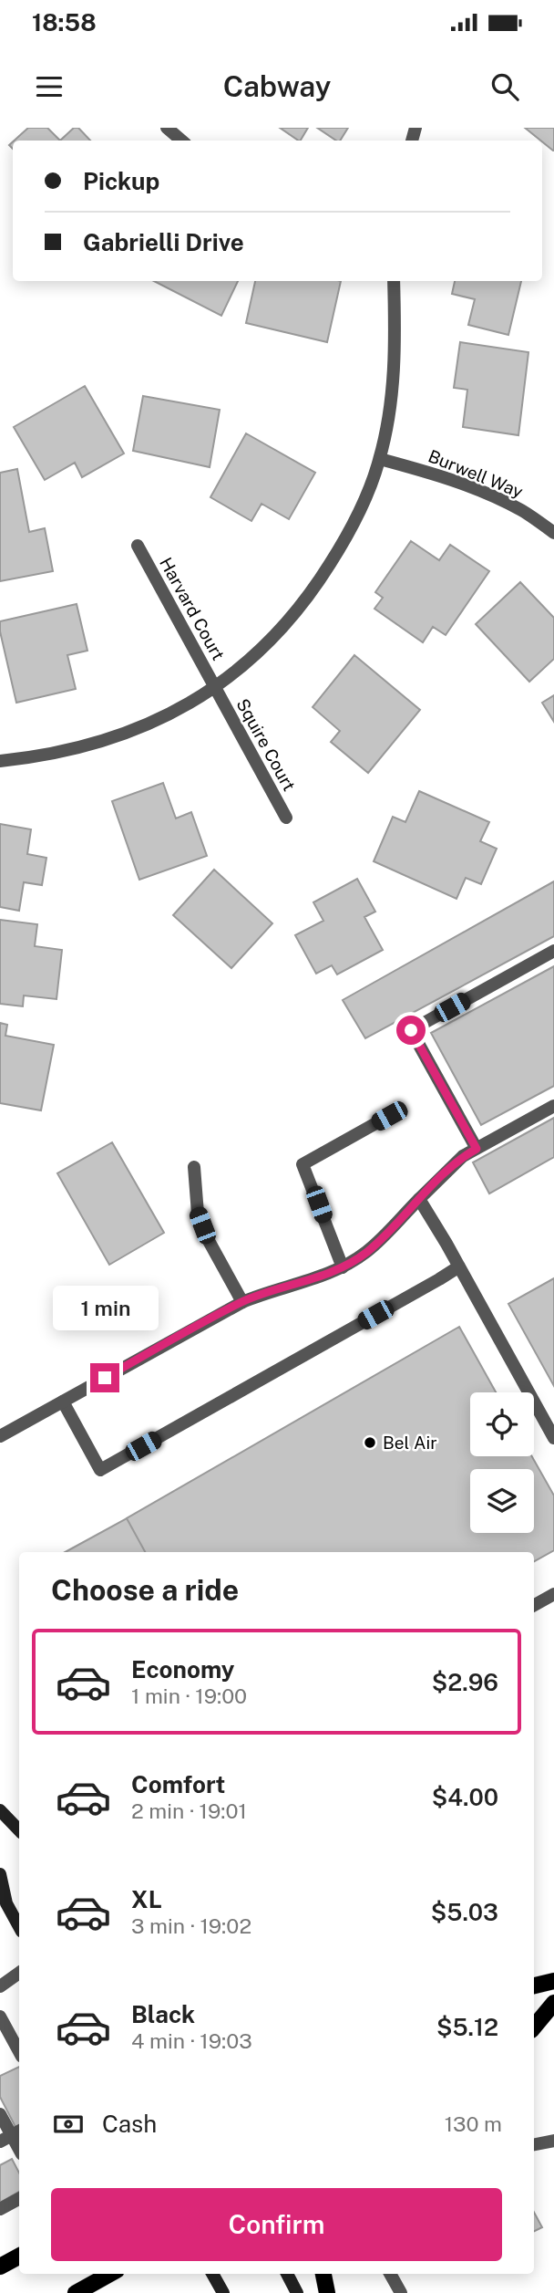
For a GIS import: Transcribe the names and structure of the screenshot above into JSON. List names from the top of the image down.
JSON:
{
  "streets": {
    "street": ["Burwell Way", "Harvard Court", "Squire Court"]
  },
  "crossings": [
    ["Harvard Court", "Squire Court"]
  ],
  "places": ["Bel Air"],
  "page": {
    "status": "18:58",
    "header": "Cabway",
    "banner": ["Pickup", "Gabrielli Drive"],
    "bubble": "1 min",
    "heading": "Choose a ride",
    "list": [
      {
        "name": "Economy",
        "note": "1 min · 19:00",
        "value": "$2.96"
      },
      {
        "name": "Comfort",
        "note": "2 min · 19:01",
        "value": "$4.00"
      },
      {
        "name": "XL",
        "note": "3 min · 19:02",
        "value": "$5.03"
      },
      {
        "name": "Black",
        "note": "4 min · 19:03",
        "value": "$5.12"
      }
    ],
    "pay": ["Cash", "130 m"],
    "buttons": "Confirm"
  }
}
